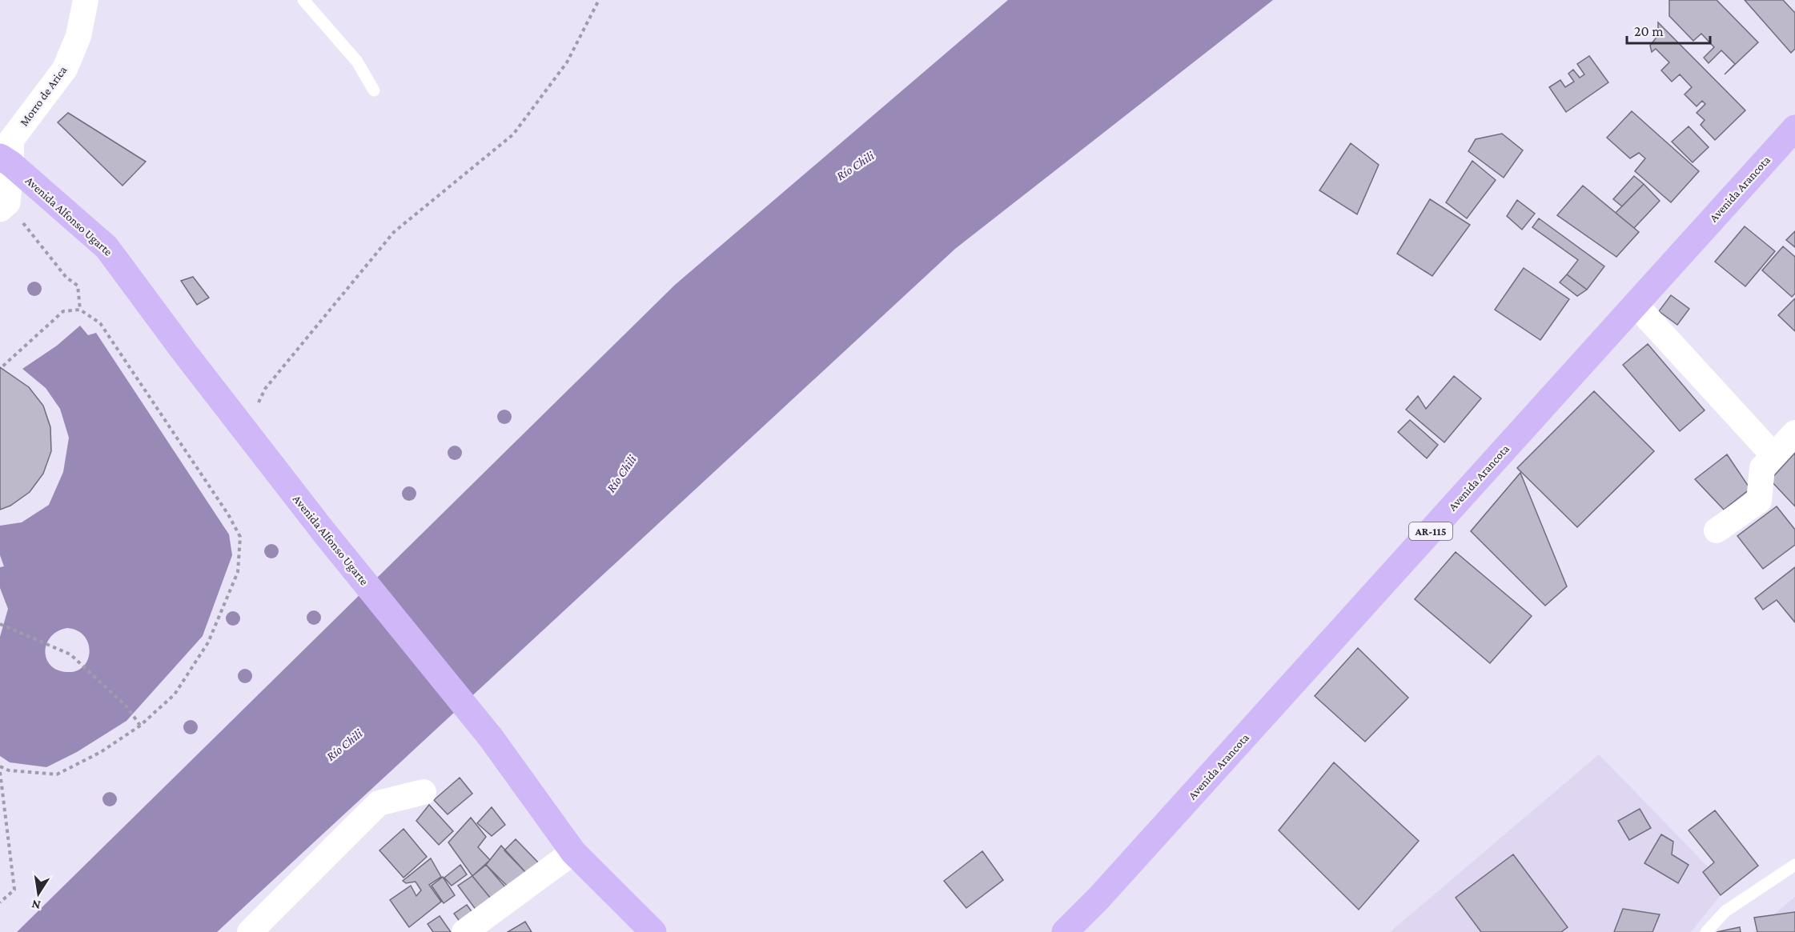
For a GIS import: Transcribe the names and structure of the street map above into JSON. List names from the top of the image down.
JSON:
{
  "streets": {
    "main road": ["Avenida Arancota", "Avenida Alfonso Ugarte", "AR-115"],
    "street": ["Morro de Arica"]
  },
  "crossings": [
    ["Morro de Arica", "Avenida Alfonso Ugarte"]
  ],
  "water": ["Río Chili"],
  "scale_bar": "20 m",
  "north": "bottom"
}
